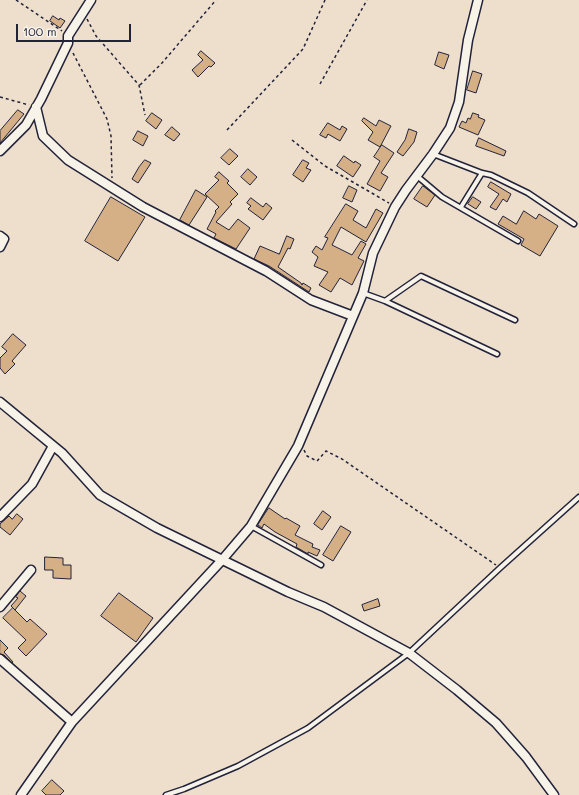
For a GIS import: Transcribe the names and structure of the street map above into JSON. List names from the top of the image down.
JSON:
{
  "scale_bar": "100 m"
}
